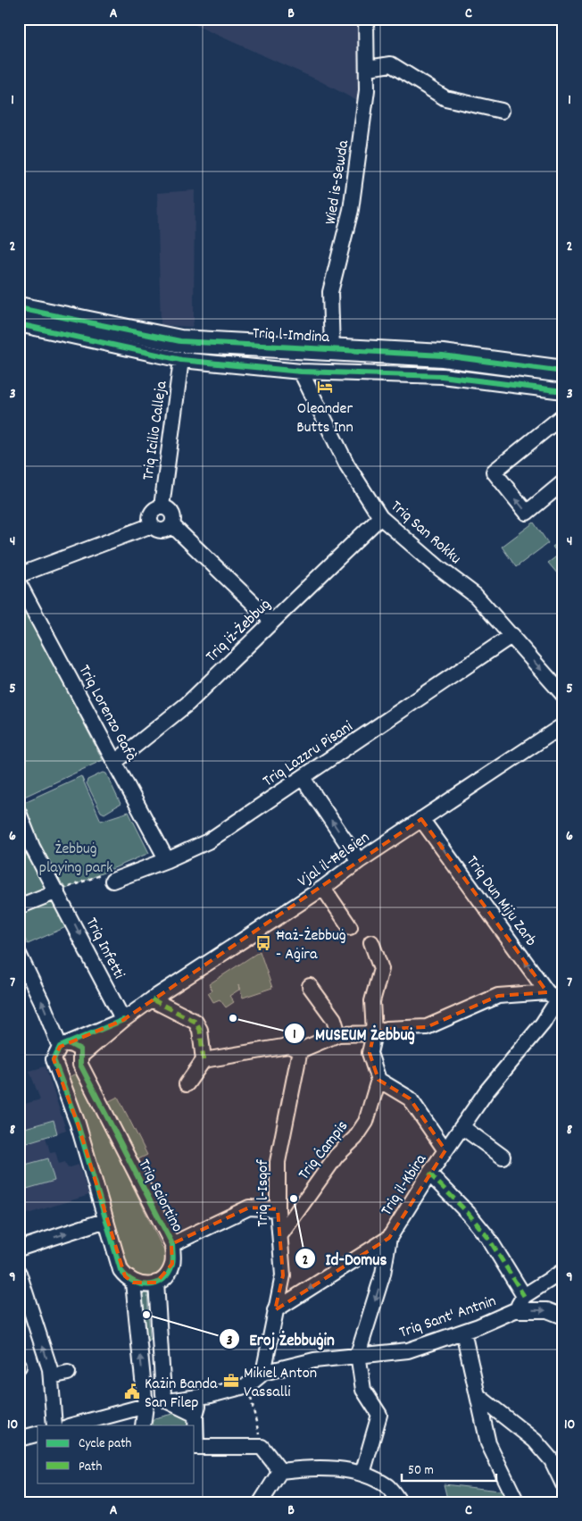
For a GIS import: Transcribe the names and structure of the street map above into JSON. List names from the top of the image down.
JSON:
{
  "streets": {
    "highway": ["Triq l-Imdina"],
    "street": [
      "Wied is-Sewda",
      "Triq Icilio Calleja",
      "Triq San Rokku",
      "Triq iż-Żebbuġ",
      "Triq Lorenzo Gafà",
      "Triq Lazzru Pisani",
      "Vjal il-Ħelsien",
      "Triq Dun Miju Zarb",
      "Triq Infetti",
      "Triq Ċampis",
      "Triq il-Kbira",
      "Triq l-Isqof",
      "Triq Sciortino",
      "Triq Sant' Antnin"
    ]
  },
  "crossings": [
    ["Wied is-Sewda", "Triq l-Imdina"],
    ["Triq San Rokku", "Triq iż-Żebbuġ"],
    ["Triq San Rokku", "Triq Lazzru Pisani"],
    ["Triq iż-Żebbuġ", "Triq Lorenzo Gafà"],
    ["Triq Lorenzo Gafà", "Triq Lazzru Pisani"],
    ["Vjal il-Ħelsien", "Triq Dun Miju Zarb"],
    ["Vjal il-Ħelsien", "Triq Infetti"],
    ["Vjal il-Ħelsien", "Triq Sciortino"],
    ["Triq Dun Miju Zarb", "Triq il-Kbira"],
    ["Triq Ċampis", "Triq l-Isqof"],
    ["Triq il-Kbira", "Triq l-Isqof"]
  ],
  "one_way": ["Triq Dun Miju Zarb", "Triq Infetti"],
  "parks": ["Żebbuġ playing park"],
  "places": {
    "hotel": ["Oleander Butts Inn"],
    "bus stop": ["Ħaż-Żebbuġ - Aġira"],
    "other": ["MUSEUM Żebbuġ", "Id-Domus", "Eroj Żebbuġin"],
    "office": ["Mikiel Anton Vassalli"],
    "public building": ["Każin Banda San Filep"]
  },
  "legend": ["Cycle path", "Path"],
  "scale_bar": "50 m",
  "grid": {
    "columns": ["A", "B", "C"],
    "rows": [
      "1",
      "2",
      "3",
      "4",
      "5",
      "6",
      "7",
      "8",
      "9",
      "10"
    ]
  }
}
